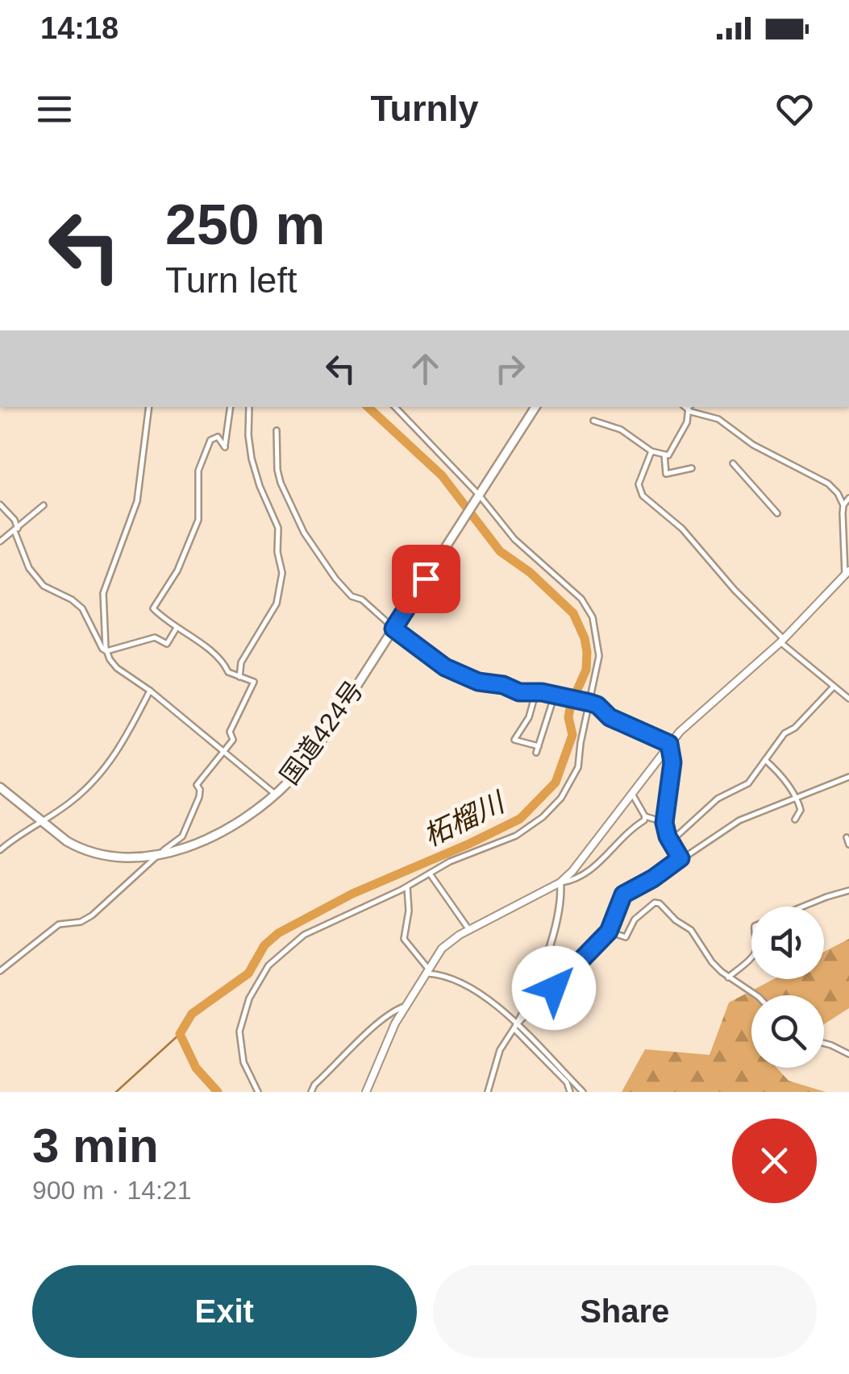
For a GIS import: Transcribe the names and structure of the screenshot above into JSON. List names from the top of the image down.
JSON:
{
  "streets": {
    "highway": ["国道424号"]
  },
  "water": ["柘榴川"],
  "page": {
    "status": "14:18",
    "header": "Turnly",
    "turn": ["250 m", "Turn left"],
    "heading": ["3 min", "900 m · 14:21"],
    "buttons": ["Exit", "Share"]
  }
}
